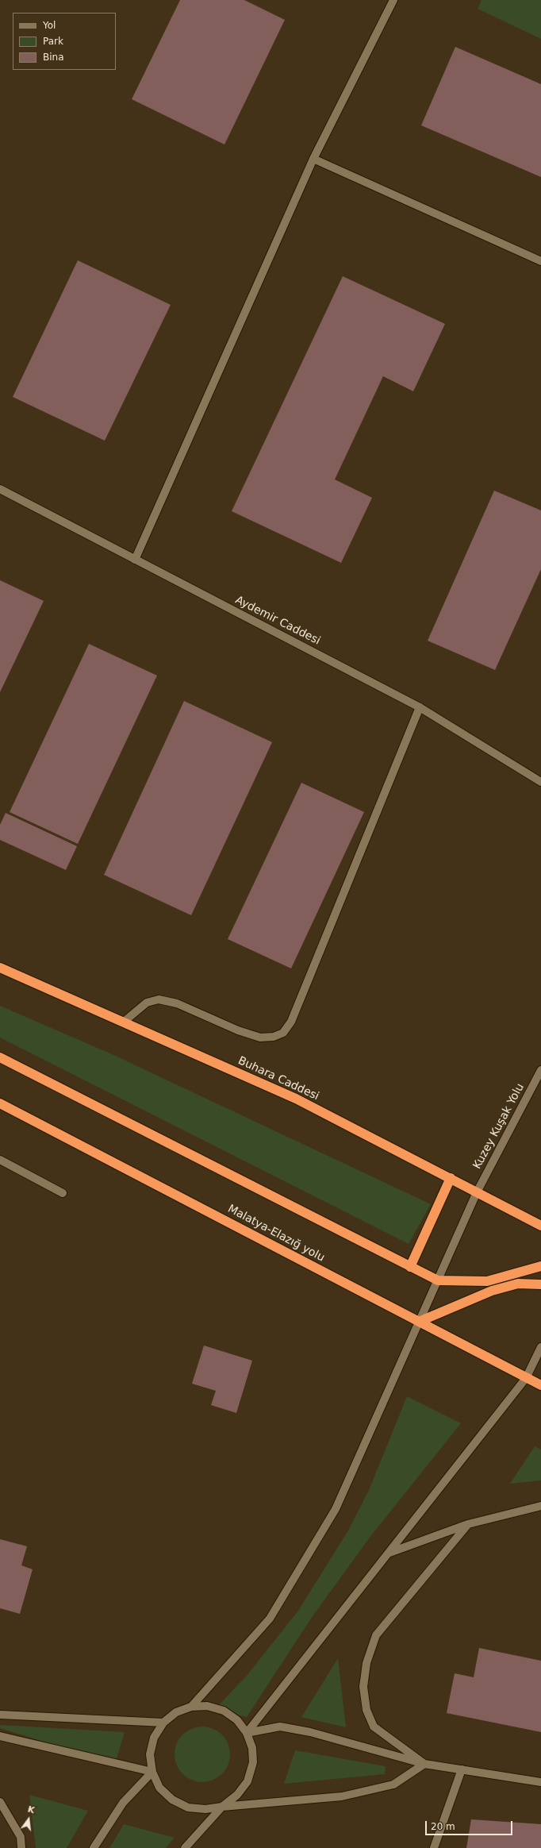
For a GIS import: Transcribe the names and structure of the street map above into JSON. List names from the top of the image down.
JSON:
{
  "streets": {
    "highway": ["Buhara Caddesi", "Malatya-Elazığ yolu"],
    "main road": ["Aydemir Caddesi", "Kuzey Kuşak Yolu"]
  },
  "crossings": [
    ["Buhara Caddesi", "Kuzey Kuşak Yolu"],
    ["Kuzey Kuşak Yolu", "Malatya-Elazığ yolu"]
  ],
  "legend": ["Yol", "Park", "Bina"],
  "scale_bar": "20 m",
  "north": "top"
}
